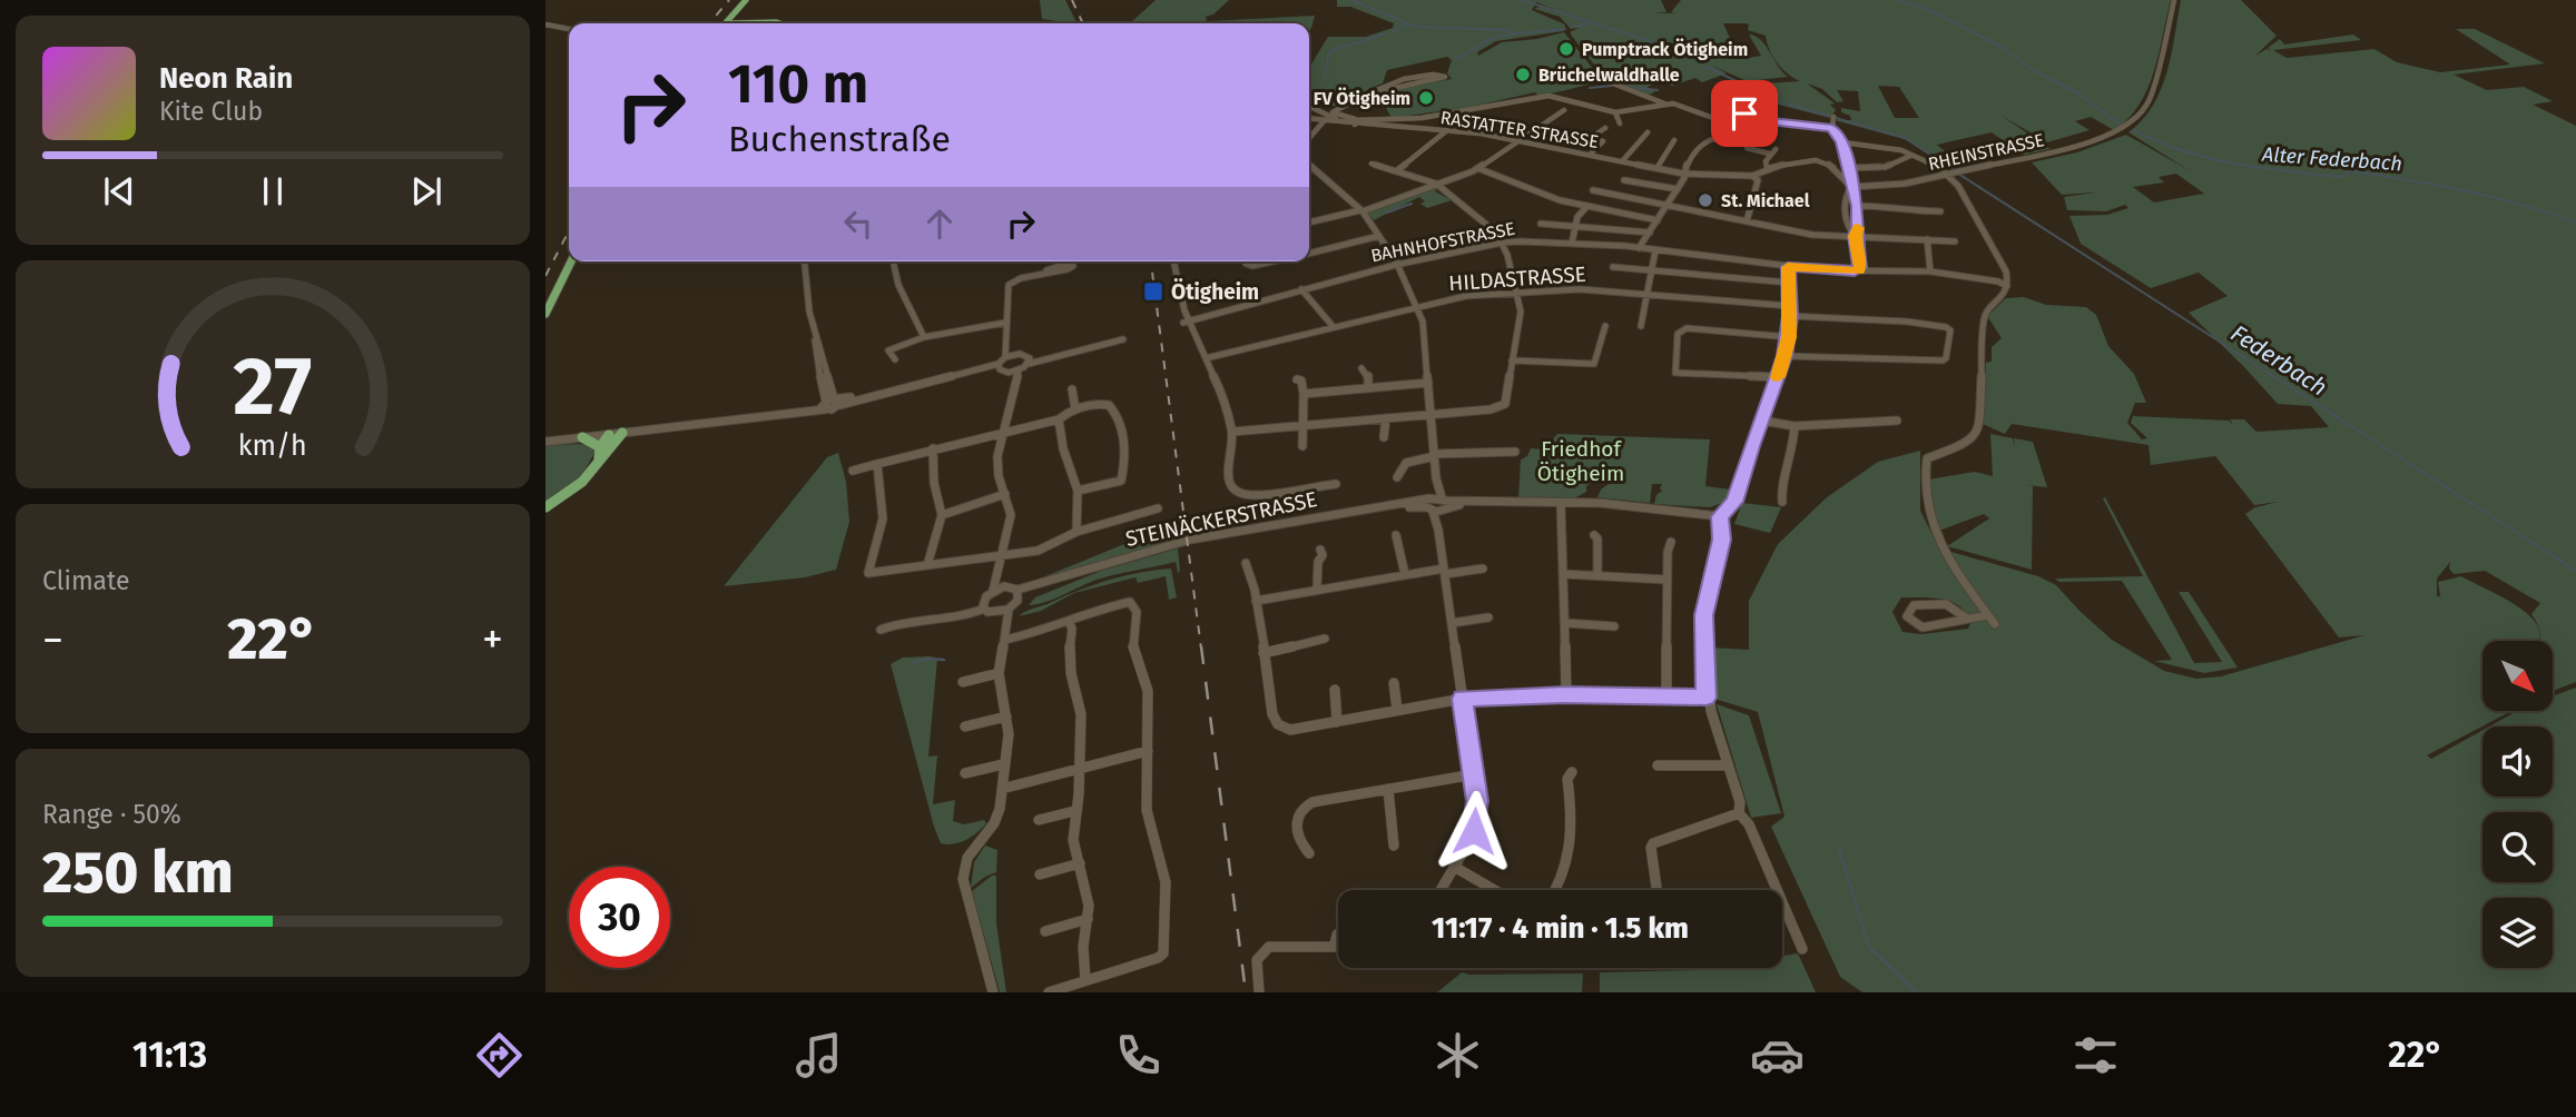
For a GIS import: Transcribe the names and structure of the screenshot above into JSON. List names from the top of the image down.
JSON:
{
  "streets": {
    "street": [
      "RASTATTER STRASSE",
      "RHEINSTRASSE",
      "BAHNHOFSTRASSE",
      "HILDASTRASSE",
      "STEINÄCKERSTRASSE"
    ]
  },
  "water": ["Alter Federbach", "Federbach"],
  "parks": ["Friedhof Ötigheim"],
  "places": {
    "other": [
      "Pumptrack Ötigheim",
      "Brüchelwaldhalle",
      "FV Ötigheim",
      "St. Michael"
    ],
    "transit": ["Ötigheim"]
  },
  "north": "bottom right",
  "page": {
    "turn": ["110 m", "Buchenstraße"],
    "song": ["Neon Rain", "Kite Club"],
    "tile": [
      "Climate",
      ["Range · 50%", "250 km"]
    ],
    "heat": ["−", "22°", "+"],
    "limit": "30",
    "trip": "11:17 · 4 min · 1.5 km",
    "tabs": ["11:13", "22°"],
    "gauge": ["27", "km/h"]
  }
}
